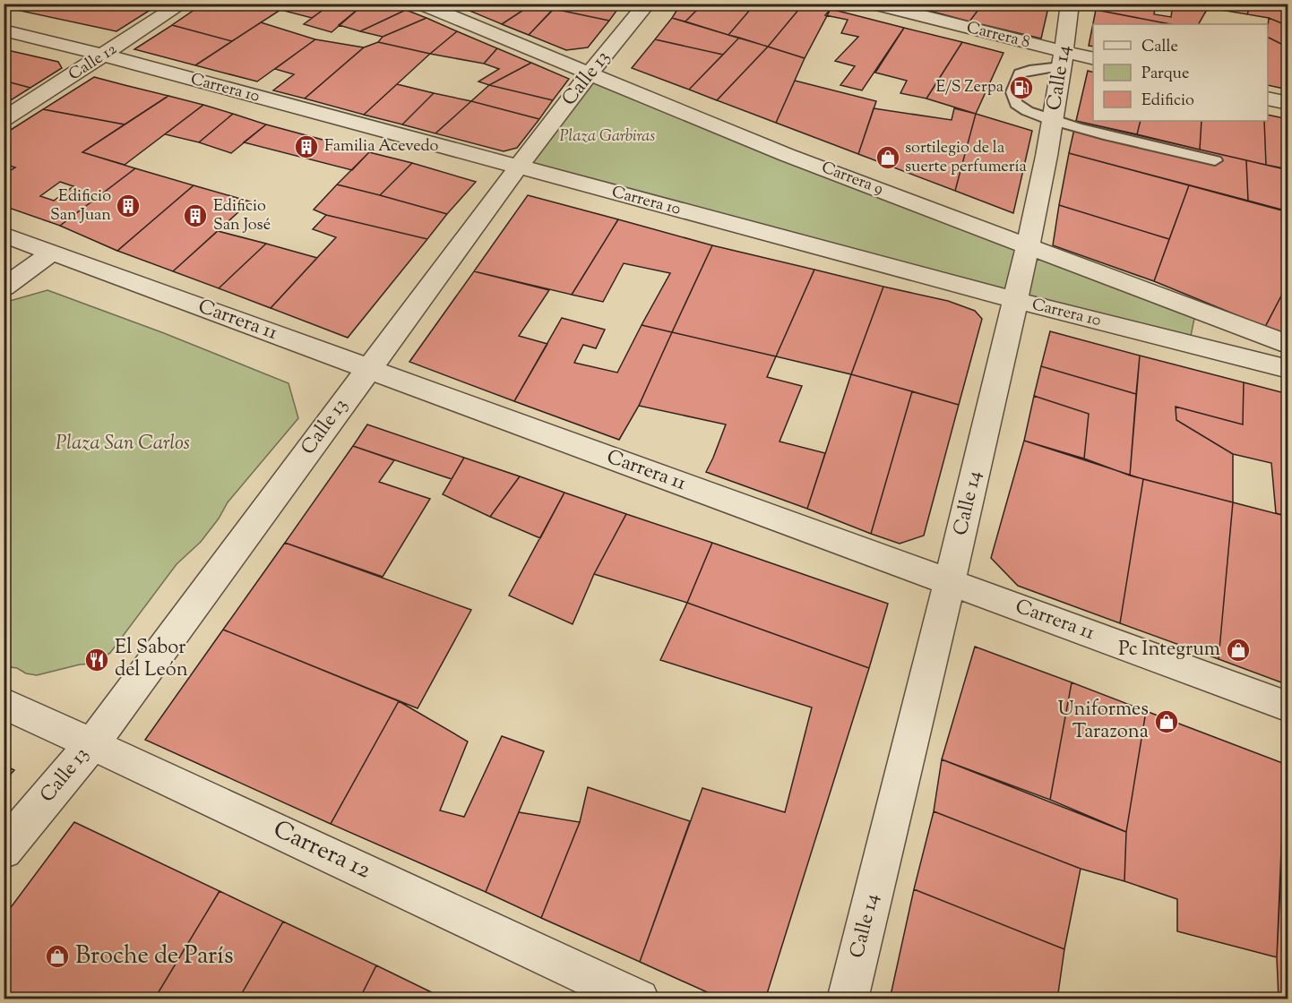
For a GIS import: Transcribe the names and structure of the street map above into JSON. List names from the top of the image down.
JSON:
{
  "streets": {
    "street": [
      "Carrera 8",
      "Calle 12",
      "Calle 14",
      "Calle 13",
      "Carrera 10",
      "Carrera 9",
      "Carrera 11",
      "Carrera 12"
    ]
  },
  "crossings": [
    ["Carrera 8", "Calle 14"],
    ["Calle 12", "Carrera 10"],
    ["Calle 14", "Carrera 10"],
    ["Calle 14", "Carrera 9"],
    ["Calle 14", "Carrera 11"],
    ["Calle 13", "Carrera 10"],
    ["Calle 13", "Carrera 9"],
    ["Calle 13", "Carrera 11"],
    ["Calle 13", "Carrera 12"]
  ],
  "parks": ["Plaza Garbiras", "Plaza San Carlos"],
  "places": {
    "fuel station": ["E/S Zerpa"],
    "building": ["Familia Acevedo", "Edificio San Juan", "Edificio San José"],
    "shop": [
      "sortilegio de la suerte perfumería",
      "Pc Integrum",
      "Uniformes Tarazona",
      "Broche de París"
    ],
    "restaurant": ["El Sabor del León"]
  },
  "legend": ["Calle", "Parque", "Edificio"]
}
